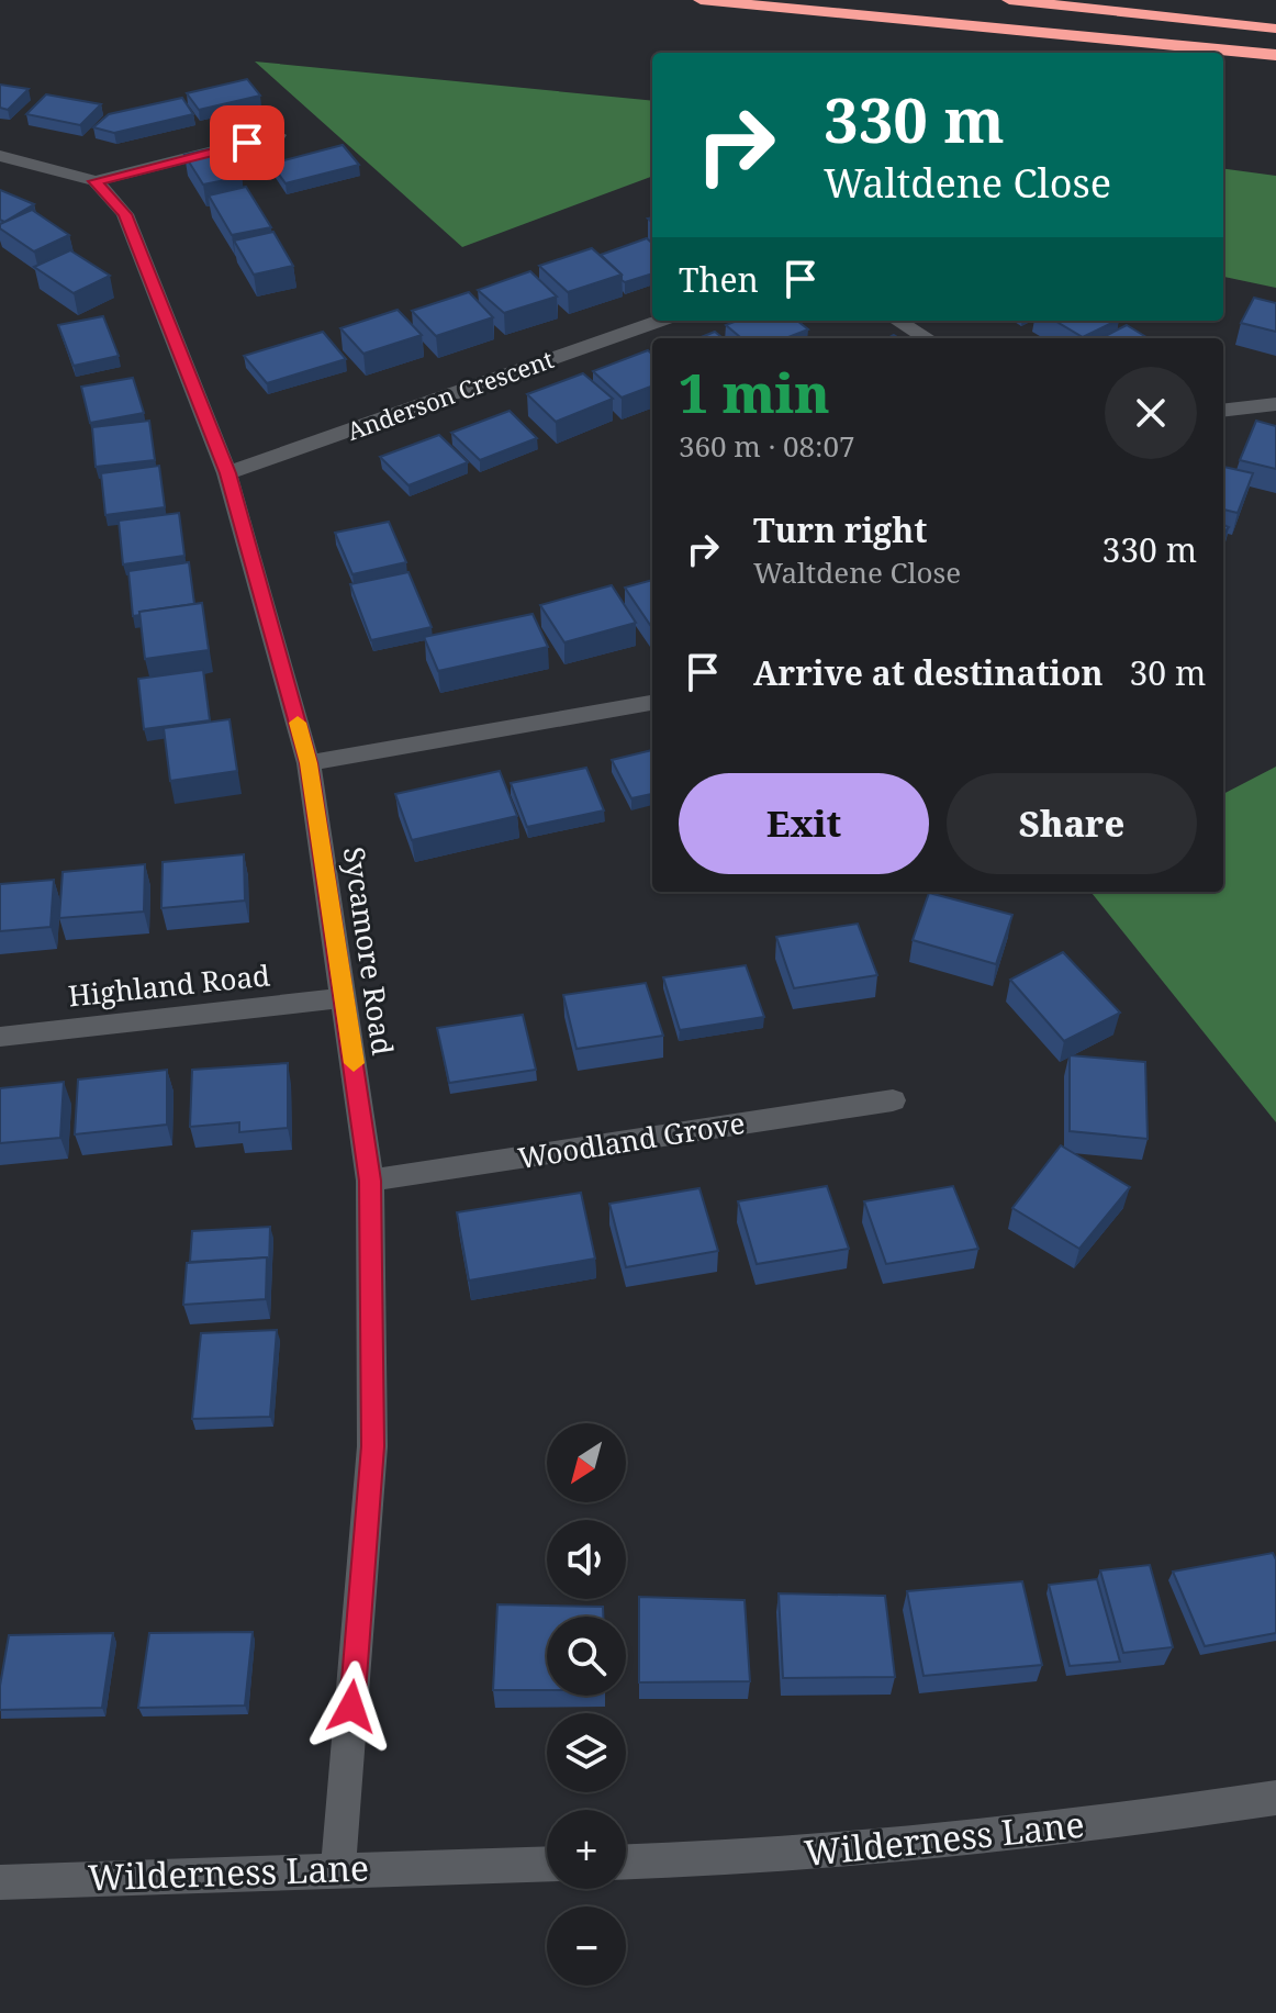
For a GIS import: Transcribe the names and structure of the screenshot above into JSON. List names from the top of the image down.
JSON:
{
  "streets": {
    "street": [
      "Anderson Crescent",
      "Sycamore Road",
      "Highland Road",
      "Woodland Grove",
      "Wilderness Lane"
    ]
  },
  "crossings": [
    ["Anderson Crescent", "Sycamore Road"],
    ["Sycamore Road", "Highland Road"],
    ["Sycamore Road", "Woodland Grove"],
    ["Sycamore Road", "Wilderness Lane"]
  ],
  "north": "bottom left",
  "page": {
    "turn": ["330 m", "Waltdene Close"],
    "then": "Then",
    "heading": ["1 min", "360 m · 08:07"],
    "list": [
      {
        "name": "Turn right",
        "note": "Waltdene Close",
        "value": "330 m"
      },
      {
        "name": "Arrive at destination",
        "value": "30 m"
      }
    ],
    "buttons": ["Exit", "Share"],
    "map_buttons": ["+", "−"]
  }
}
